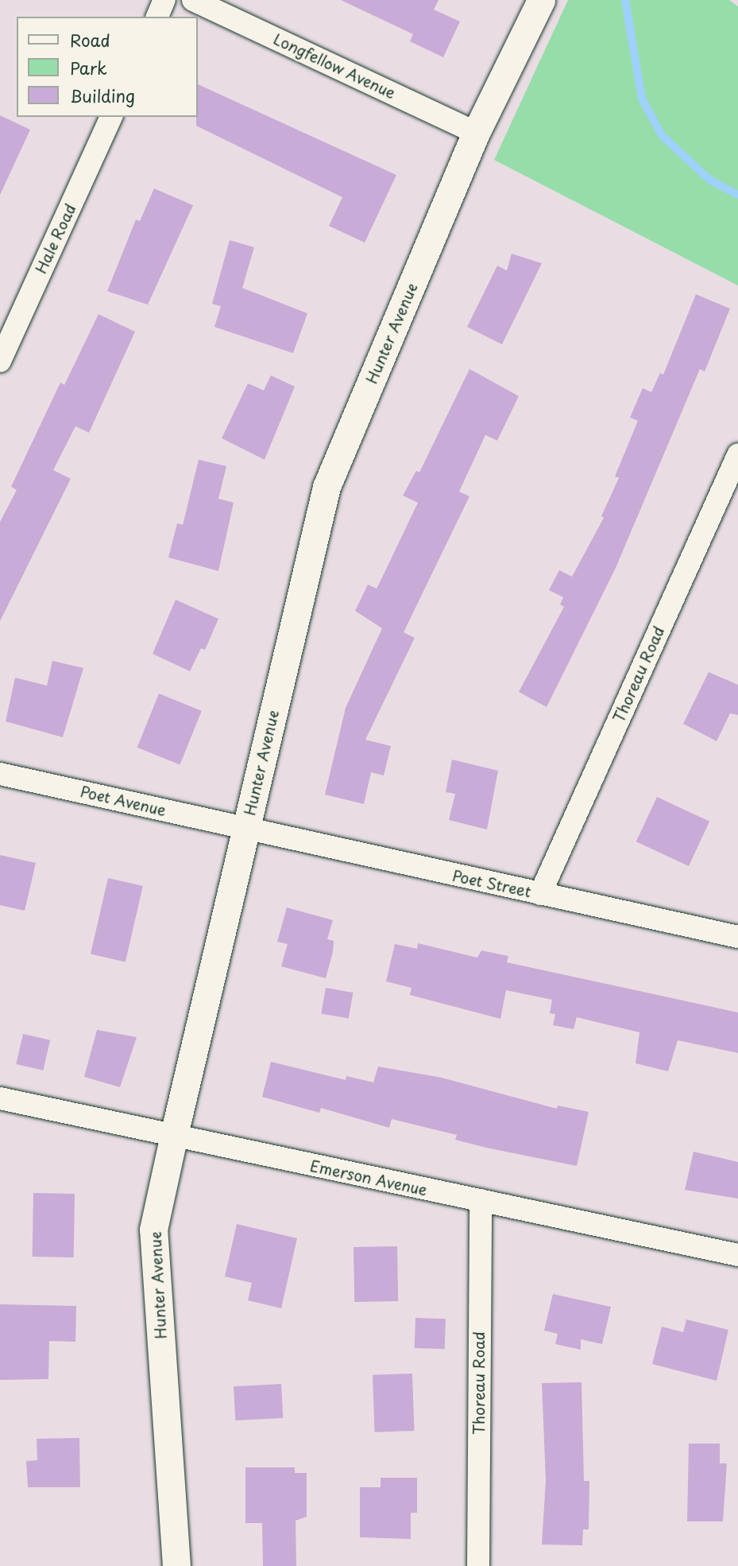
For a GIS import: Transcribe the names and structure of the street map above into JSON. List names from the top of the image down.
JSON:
{
  "streets": {
    "street": [
      "Longfellow Avenue",
      "Hale Road",
      "Hunter Avenue",
      "Thoreau Road",
      "Poet Avenue",
      "Poet Street",
      "Emerson Avenue"
    ]
  },
  "crossings": [
    ["Longfellow Avenue", "Hunter Avenue"],
    ["Hunter Avenue", "Poet Avenue"],
    ["Hunter Avenue", "Poet Street"],
    ["Hunter Avenue", "Emerson Avenue"],
    ["Thoreau Road", "Poet Street"],
    ["Thoreau Road", "Emerson Avenue"],
    ["Poet Avenue", "Poet Street"]
  ],
  "legend": ["Road", "Park", "Building"]
}
